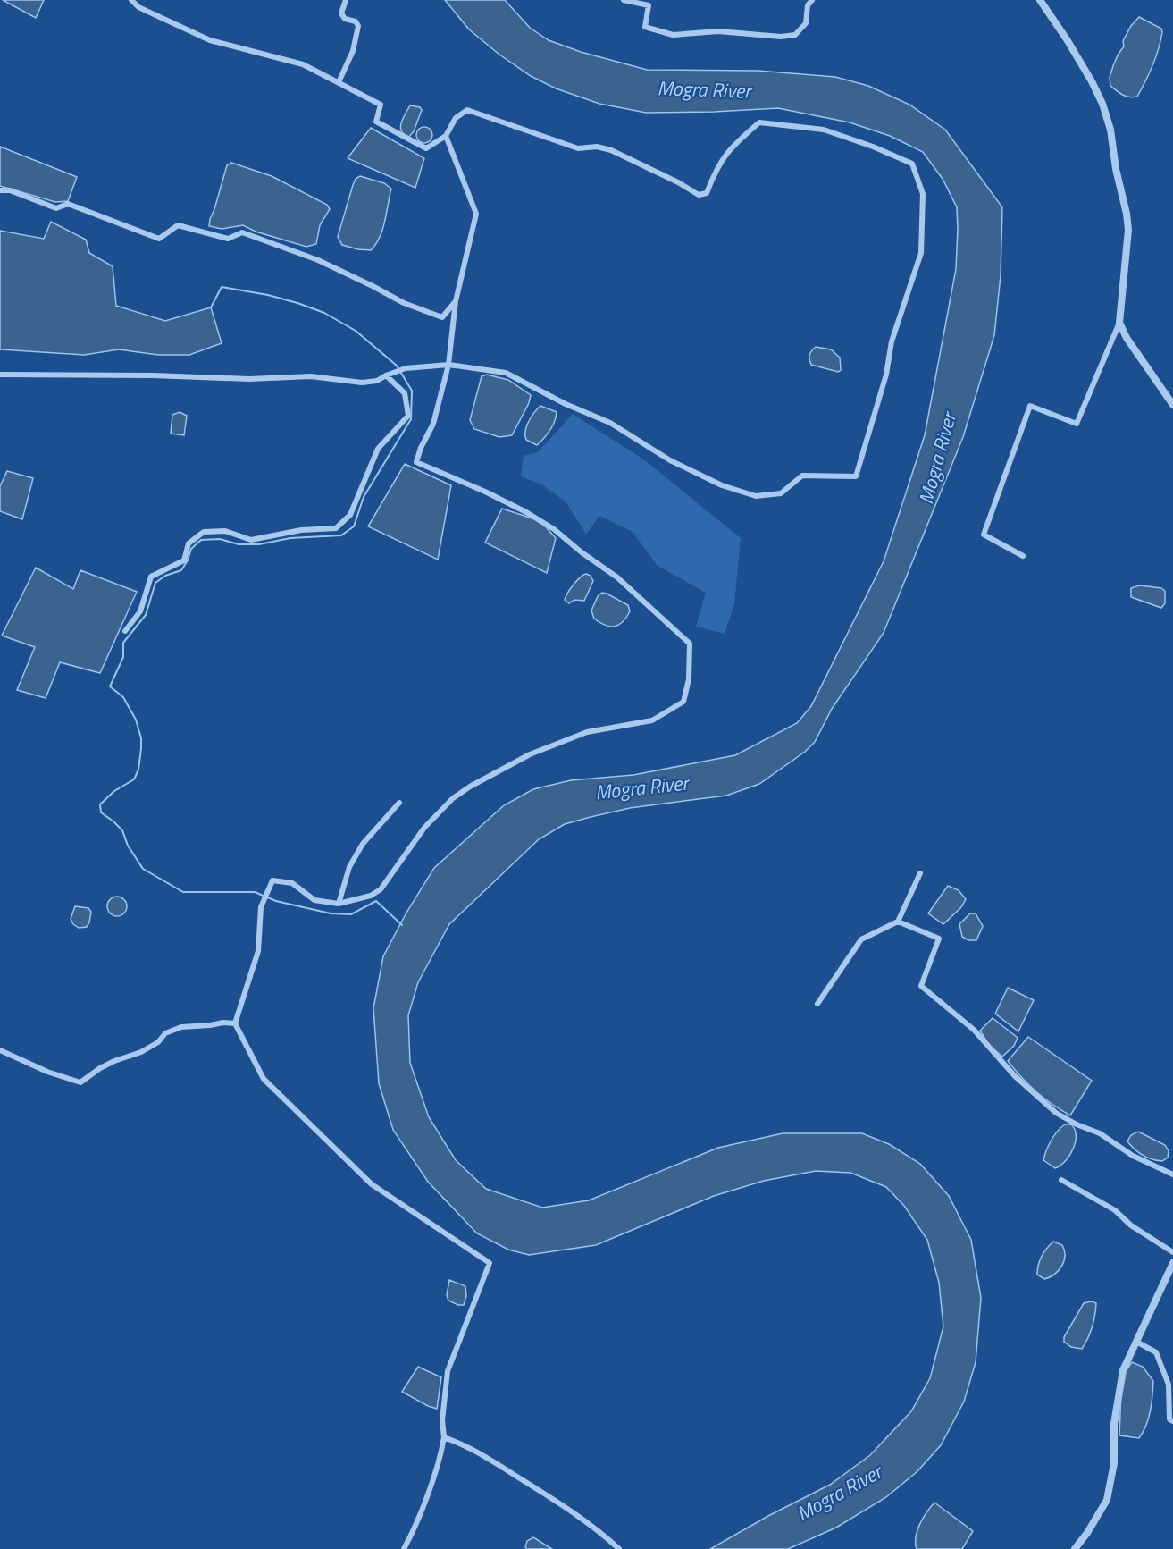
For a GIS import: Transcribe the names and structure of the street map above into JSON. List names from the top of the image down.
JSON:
{
  "water": ["Mogra River"]
}
